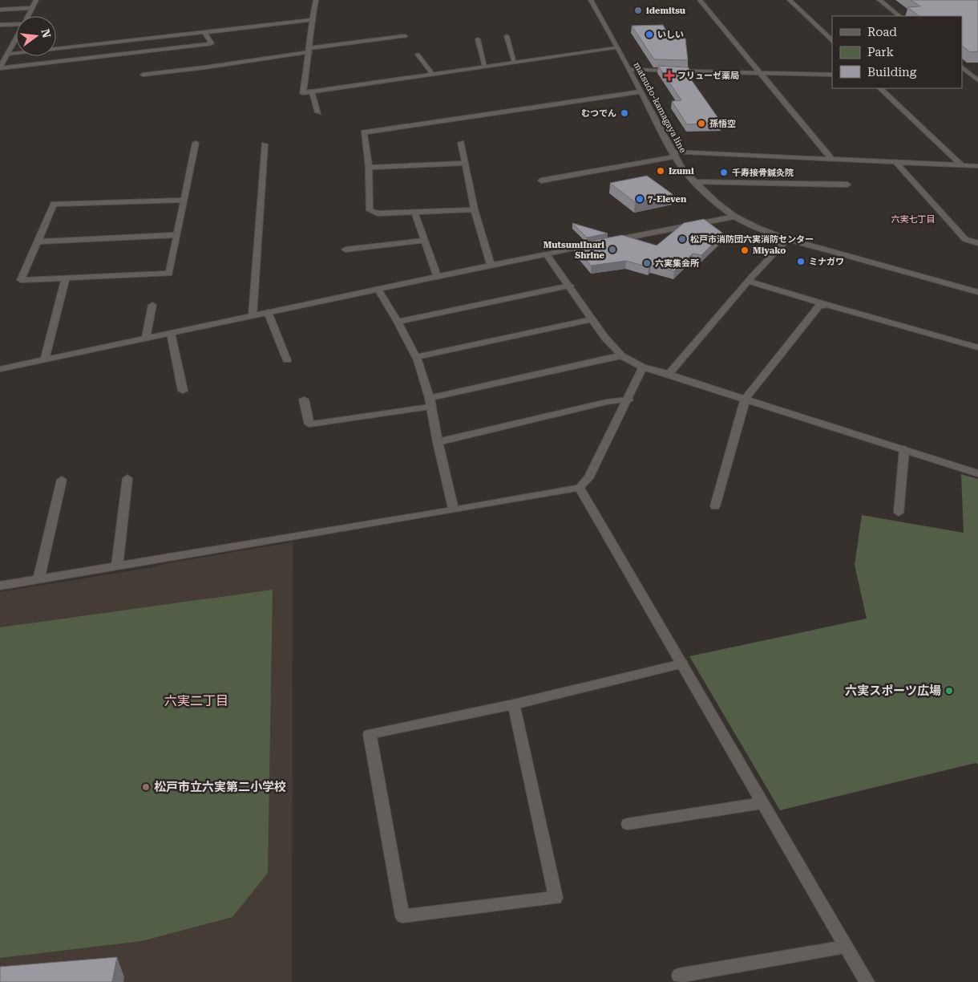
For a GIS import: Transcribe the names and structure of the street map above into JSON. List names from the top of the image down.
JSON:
{
  "streets": {
    "street": ["matsudo-kamagaya line"]
  },
  "districts": ["六実七丁目", "六実二丁目"],
  "places": {
    "other": [
      "idemitsu",
      "いしい",
      "むつでん",
      "孫悟空",
      "Izumi",
      "千寿接骨鍼灸院",
      "7-Eleven",
      "松戸市消防団六実消防センター",
      "MutsumiInari Shrine",
      "Miyako",
      "ミナガワ",
      "六実集会所",
      "六実スポーツ広場",
      "松戸市立六実第二小学校"
    ],
    "health": ["フリューゼ薬局"]
  },
  "legend": ["Road", "Park", "Building"],
  "north": "right"
}
